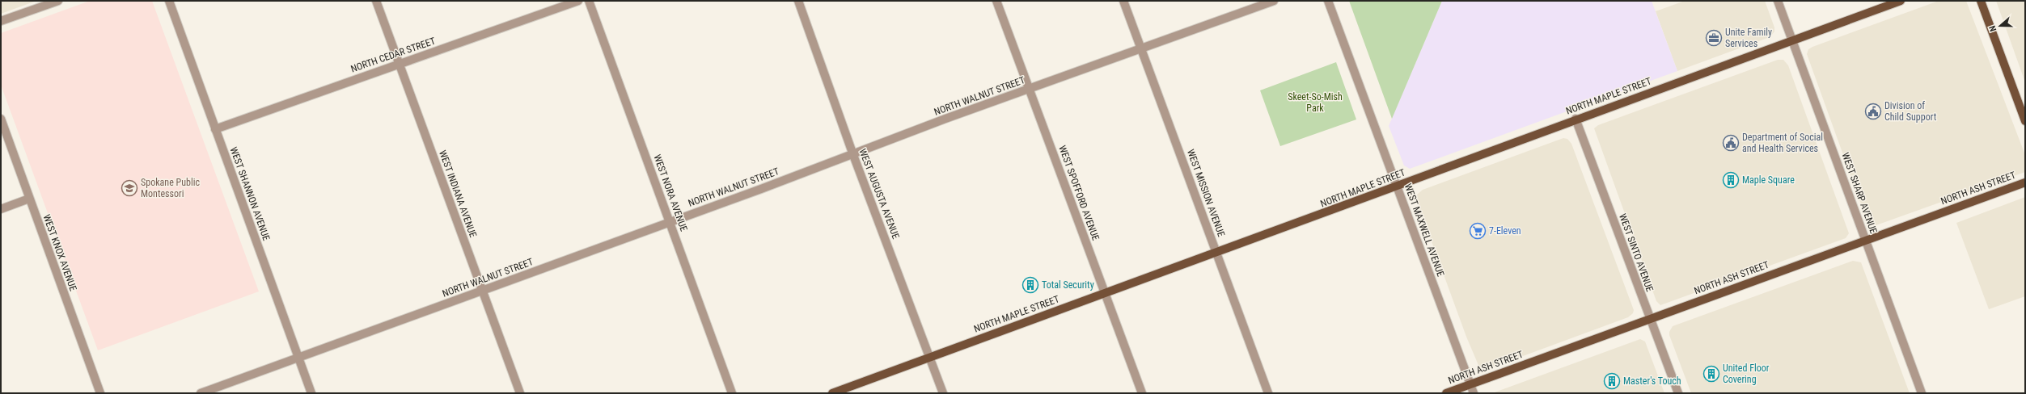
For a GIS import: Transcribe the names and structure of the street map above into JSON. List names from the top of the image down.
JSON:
{
  "streets": {
    "main road": ["NORTH MAPLE STREET", "NORTH ASH STREET"],
    "street": [
      "NORTH CEDAR STREET",
      "NORTH WALNUT STREET",
      "WEST NORA AVENUE",
      "WEST SPOFFORD AVENUE",
      "WEST MISSION AVENUE",
      "WEST SHARP AVENUE",
      "WEST SHANNON AVENUE",
      "WEST INDIANA AVENUE",
      "WEST AUGUSTA AVENUE",
      "WEST MAXWELL AVENUE",
      "WEST KNOX AVENUE",
      "WEST SINTO AVENUE"
    ]
  },
  "crossings": [
    ["NORTH CEDAR STREET", "WEST SHANNON AVENUE"],
    ["NORTH CEDAR STREET", "WEST INDIANA AVENUE"],
    ["NORTH WALNUT STREET", "WEST NORA AVENUE"],
    ["NORTH WALNUT STREET", "WEST SPOFFORD AVENUE"],
    ["NORTH WALNUT STREET", "WEST MISSION AVENUE"],
    ["NORTH WALNUT STREET", "WEST SHANNON AVENUE"],
    ["NORTH WALNUT STREET", "WEST INDIANA AVENUE"],
    ["NORTH WALNUT STREET", "WEST AUGUSTA AVENUE"],
    ["NORTH MAPLE STREET", "WEST SPOFFORD AVENUE"],
    ["NORTH MAPLE STREET", "WEST MISSION AVENUE"],
    ["NORTH MAPLE STREET", "WEST SHARP AVENUE"],
    ["NORTH MAPLE STREET", "WEST AUGUSTA AVENUE"],
    ["NORTH MAPLE STREET", "WEST MAXWELL AVENUE"],
    ["NORTH MAPLE STREET", "WEST SINTO AVENUE"],
    ["NORTH ASH STREET", "WEST SHARP AVENUE"],
    ["NORTH ASH STREET", "WEST MAXWELL AVENUE"],
    ["NORTH ASH STREET", "WEST SINTO AVENUE"]
  ],
  "parks": ["Skeet-So-Mish Park"],
  "places": {
    "office": ["Unite Family Services"],
    "public building": ["Division of Child Support", "Department of Social and Health Services"],
    "building": [
      "Maple Square",
      "Total Security",
      "United Floor Covering",
      "Master's Touch"
    ],
    "school or university": ["Spokane Public Montessori"],
    "supermarket": ["7-Eleven"]
  },
  "north": "left"
}
